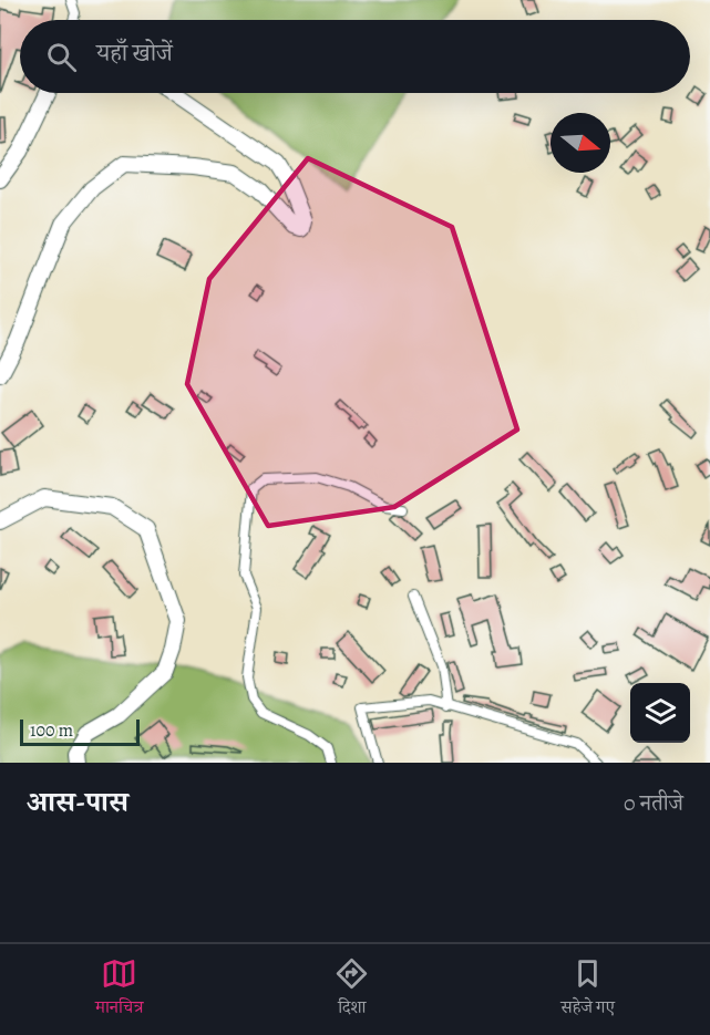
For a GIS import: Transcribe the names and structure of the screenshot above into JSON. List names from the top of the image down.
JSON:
{
  "scale_bar": "100 m",
  "north": "right",
  "page": {
    "search": "यहाँ खोजें",
    "scale": "100 m",
    "heading": ["आस-पास", "0 नतीजे"],
    "nav": ["मानचित्र", "दिशा", "सहेजे गए"]
  }
}
